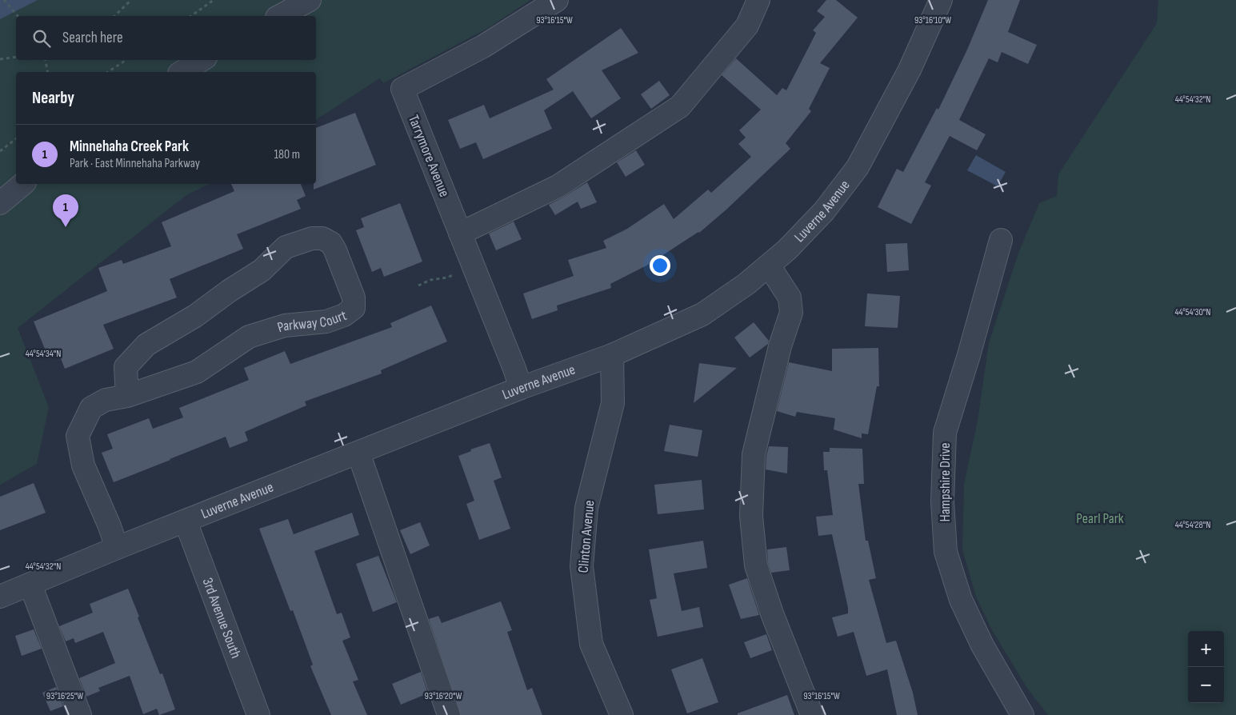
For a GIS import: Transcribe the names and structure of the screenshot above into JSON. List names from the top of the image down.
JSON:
{
  "streets": {
    "street": [
      "Tarrymore Avenue",
      "Luverne Avenue",
      "Parkway Court",
      "Hampshire Drive",
      "Clinton Avenue",
      "3rd Avenue South"
    ]
  },
  "crossings": [
    ["Tarrymore Avenue", "Luverne Avenue"],
    ["Luverne Avenue", "Parkway Court"],
    ["Luverne Avenue", "Clinton Avenue"],
    ["Luverne Avenue", "3rd Avenue South"]
  ],
  "parks": ["Pearl Park"],
  "page": {
    "search": "Search here",
    "heading": "Nearby",
    "list": [
      {
        "mark": "1",
        "name": "Minnehaha Creek Park",
        "note": "Park · East Minnehaha Parkway",
        "value": "180 m"
      }
    ],
    "pins": "1",
    "map_buttons": ["+", "−"]
  },
  "coordinates": [
    "93°16'15\"W",
    "93°16'10\"W",
    "44°54'32\"N",
    "44°54'30\"N",
    "44°54'34\"N",
    "44°54'28\"N",
    "93°16'25\"W",
    "93°16'20\"W"
  ]
}
